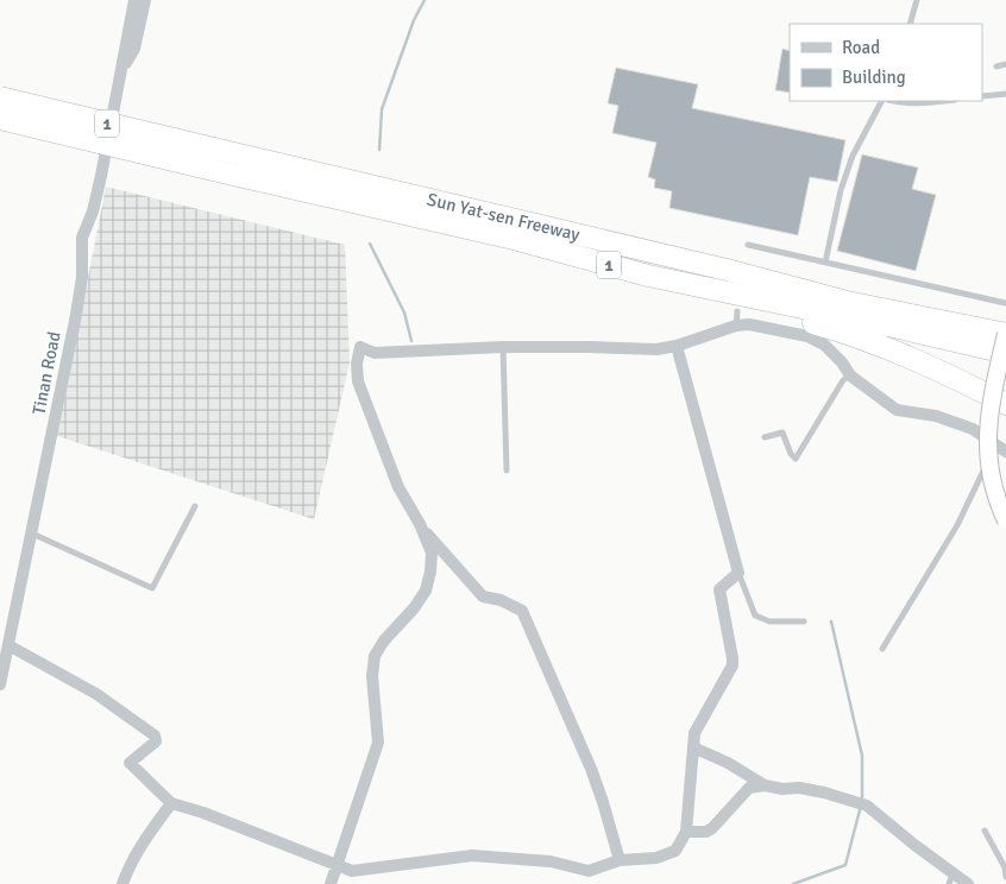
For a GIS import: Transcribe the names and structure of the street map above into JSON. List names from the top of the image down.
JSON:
{
  "streets": {
    "highway": ["1", "Sun Yat-sen Freeway"],
    "street": ["Tinan Road"]
  },
  "legend": ["Road", "Building"]
}
